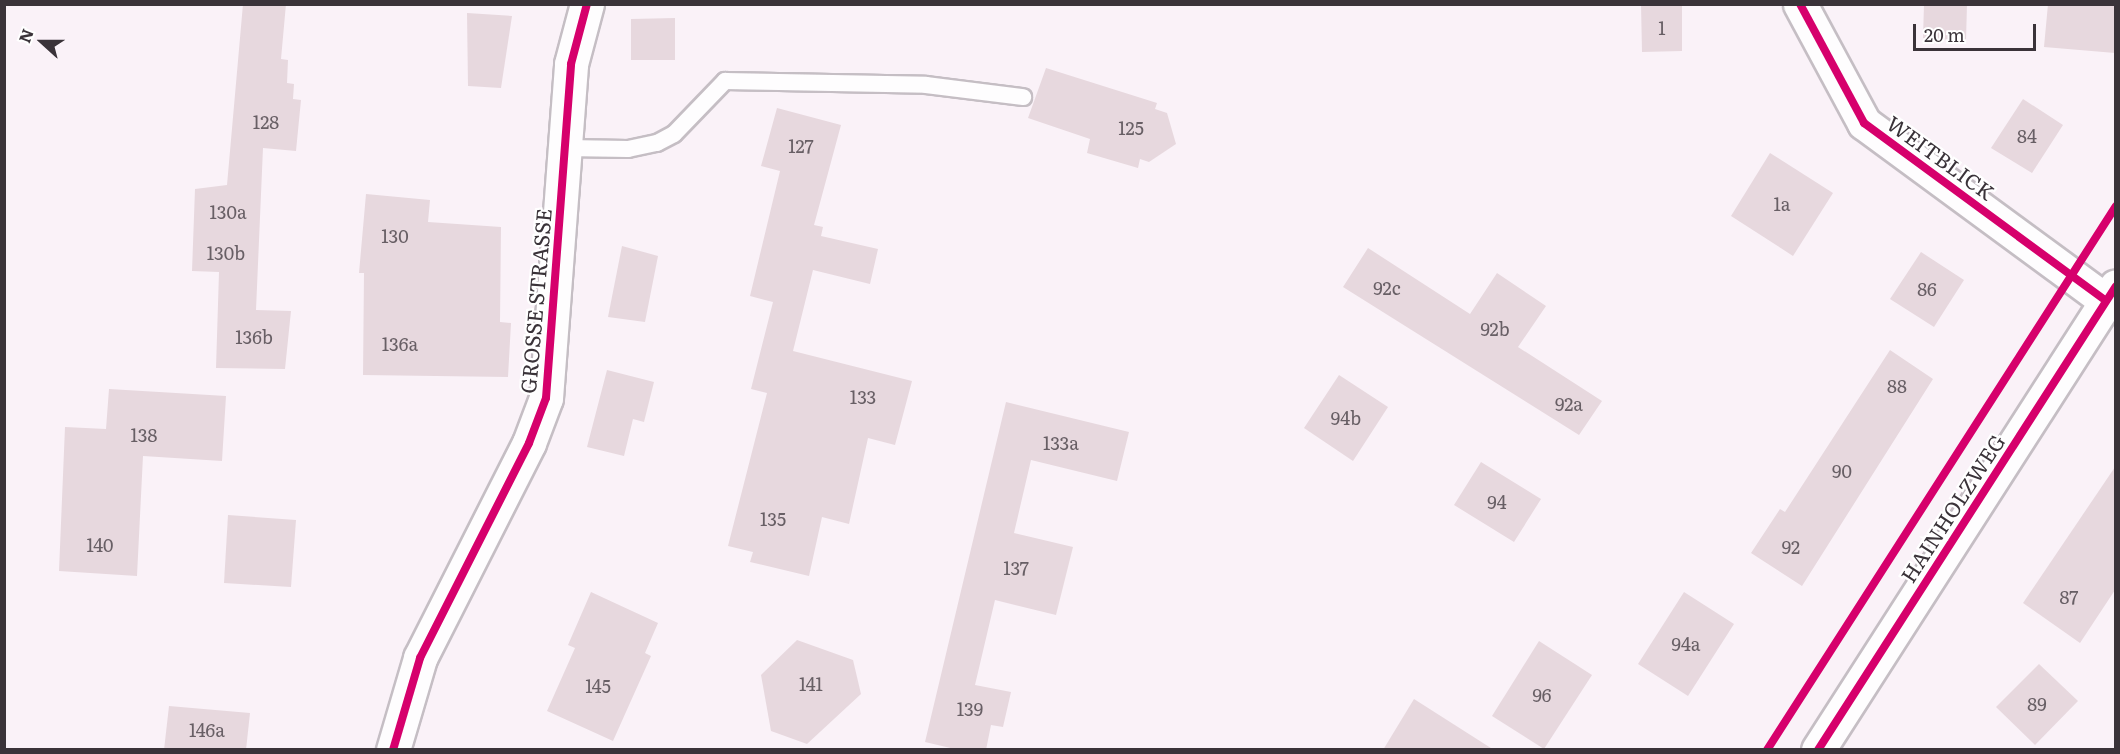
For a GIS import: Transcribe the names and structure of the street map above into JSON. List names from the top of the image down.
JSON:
{
  "streets": {
    "street": ["WEITBLICK", "GROSSE STRASSE", "HAINHOLZWEG"]
  },
  "crossings": [
    ["WEITBLICK", "HAINHOLZWEG"]
  ],
  "house_numbers": [
    "1",
    "128",
    "125",
    "84",
    "127",
    "1a",
    "130a",
    "130",
    "130b",
    "92c",
    "86",
    "92b",
    "136b",
    "136a",
    "88",
    "133",
    "92a",
    "94b",
    "138",
    "133a",
    "90",
    "94",
    "135",
    "140",
    "92",
    "137",
    "87",
    "94a",
    "141",
    "145",
    "96",
    "89",
    "139",
    "146a"
  ],
  "scale_bar": "20 m",
  "north": "left"
}
